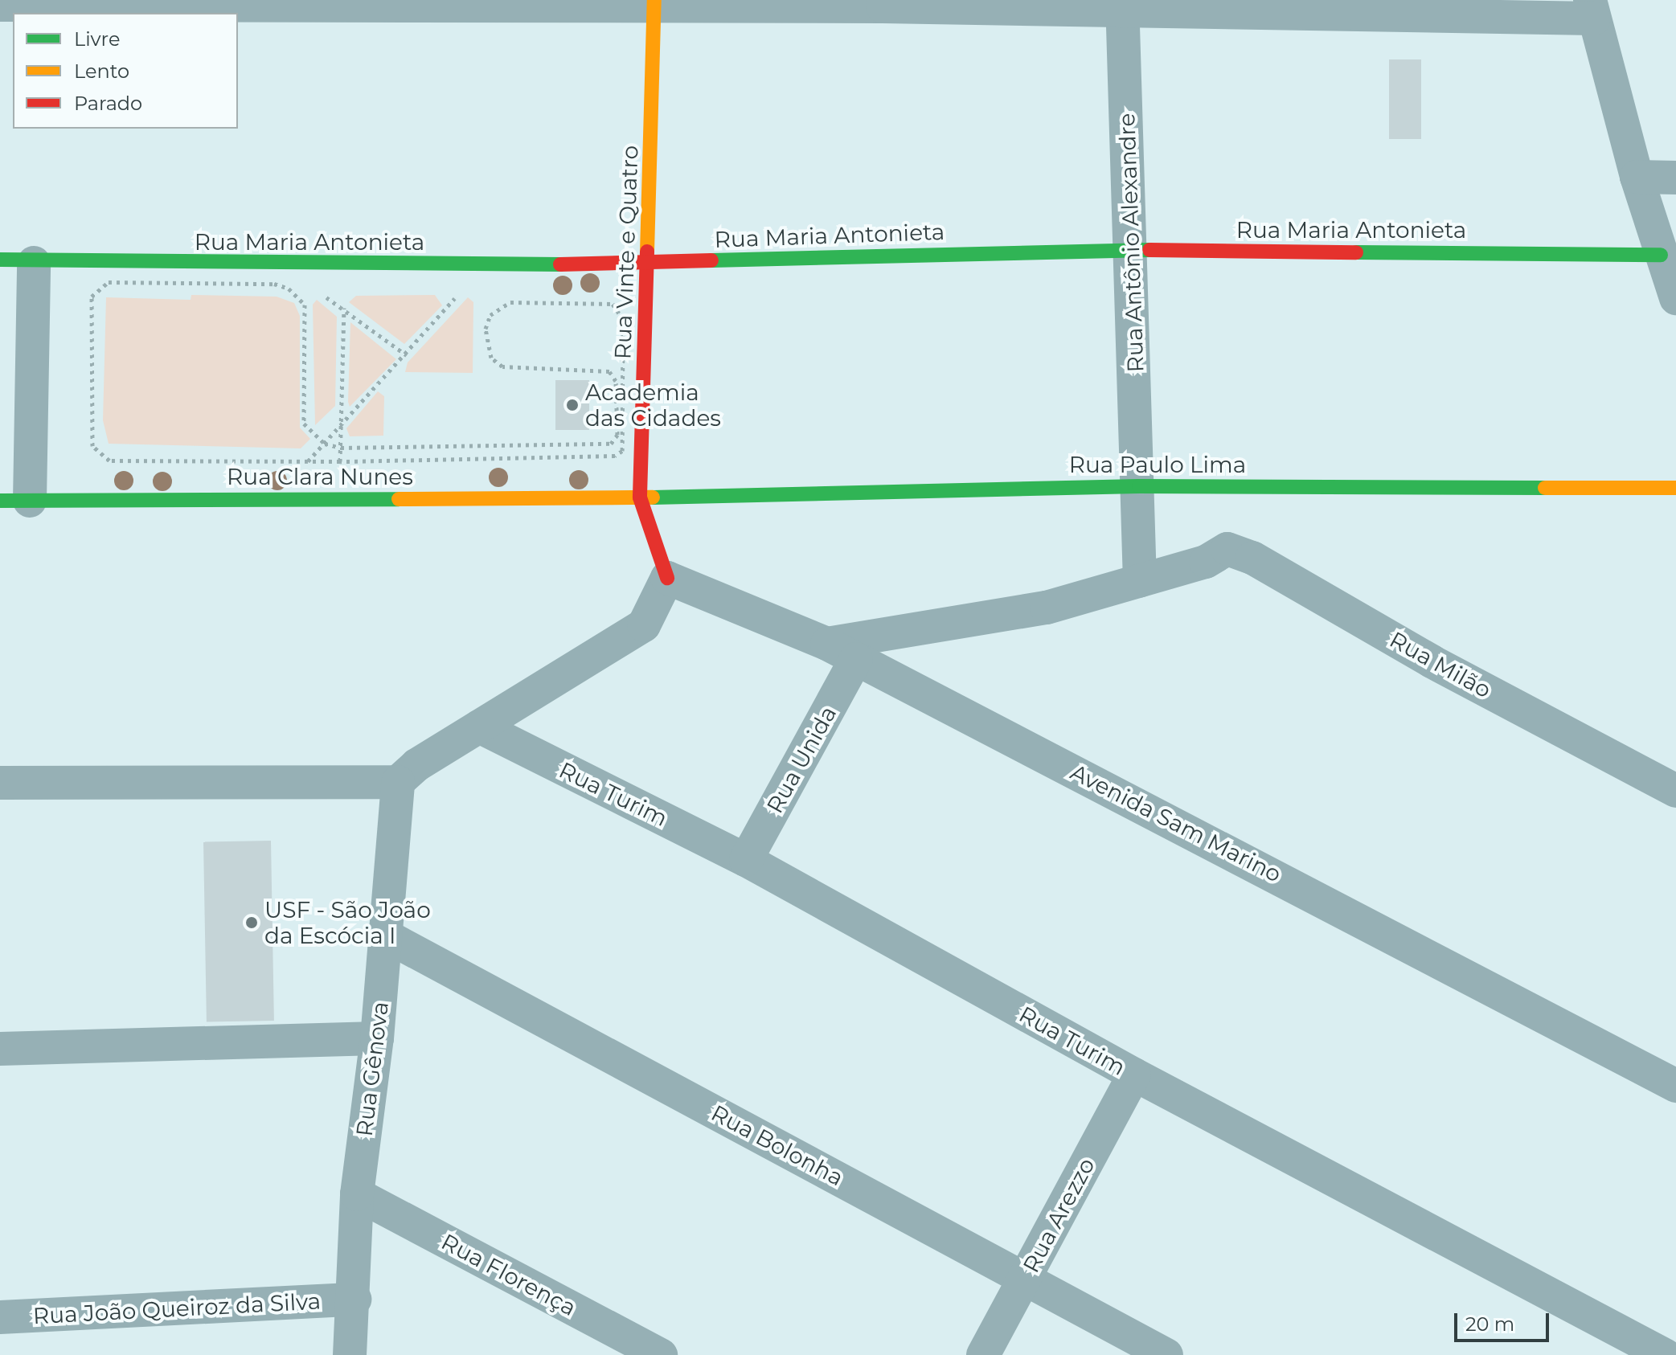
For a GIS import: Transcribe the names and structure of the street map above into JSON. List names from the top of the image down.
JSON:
{
  "streets": {
    "street": [
      "Rua Maria Antonieta",
      "Rua Antônio Alexandre",
      "Rua Vinte e Quatro",
      "Rua Paulo Lima",
      "Rua Clara Nunes",
      "Rua Milão",
      "Rua Unida",
      "Rua Turim",
      "Avenida Sam Marino",
      "Rua Gênova",
      "Rua Bolonha",
      "Rua Arezzo",
      "Rua Florença",
      "Rua João Queiroz da Silva"
    ]
  },
  "crossings": [
    ["Rua Maria Antonieta", "Rua Antônio Alexandre"],
    ["Rua Maria Antonieta", "Rua Vinte e Quatro"],
    ["Rua Antônio Alexandre", "Rua Paulo Lima"],
    ["Rua Antônio Alexandre", "Rua Milão"],
    ["Rua Vinte e Quatro", "Rua Paulo Lima"],
    ["Rua Vinte e Quatro", "Rua Clara Nunes"],
    ["Rua Vinte e Quatro", "Avenida Sam Marino"],
    ["Rua Paulo Lima", "Rua Clara Nunes"],
    ["Rua Unida", "Rua Turim"],
    ["Rua Unida", "Avenida Sam Marino"],
    ["Rua Turim", "Rua Arezzo"],
    ["Rua Gênova", "Rua Bolonha"],
    ["Rua Gênova", "Rua Florença"],
    ["Rua Gênova", "Rua João Queiroz da Silva"],
    ["Rua Bolonha", "Rua Arezzo"]
  ],
  "places": ["Academia das Cidades", "USF - São João da Escócia I"],
  "legend": ["Livre", "Lento", "Parado"],
  "scale_bar": "20 m"
}
